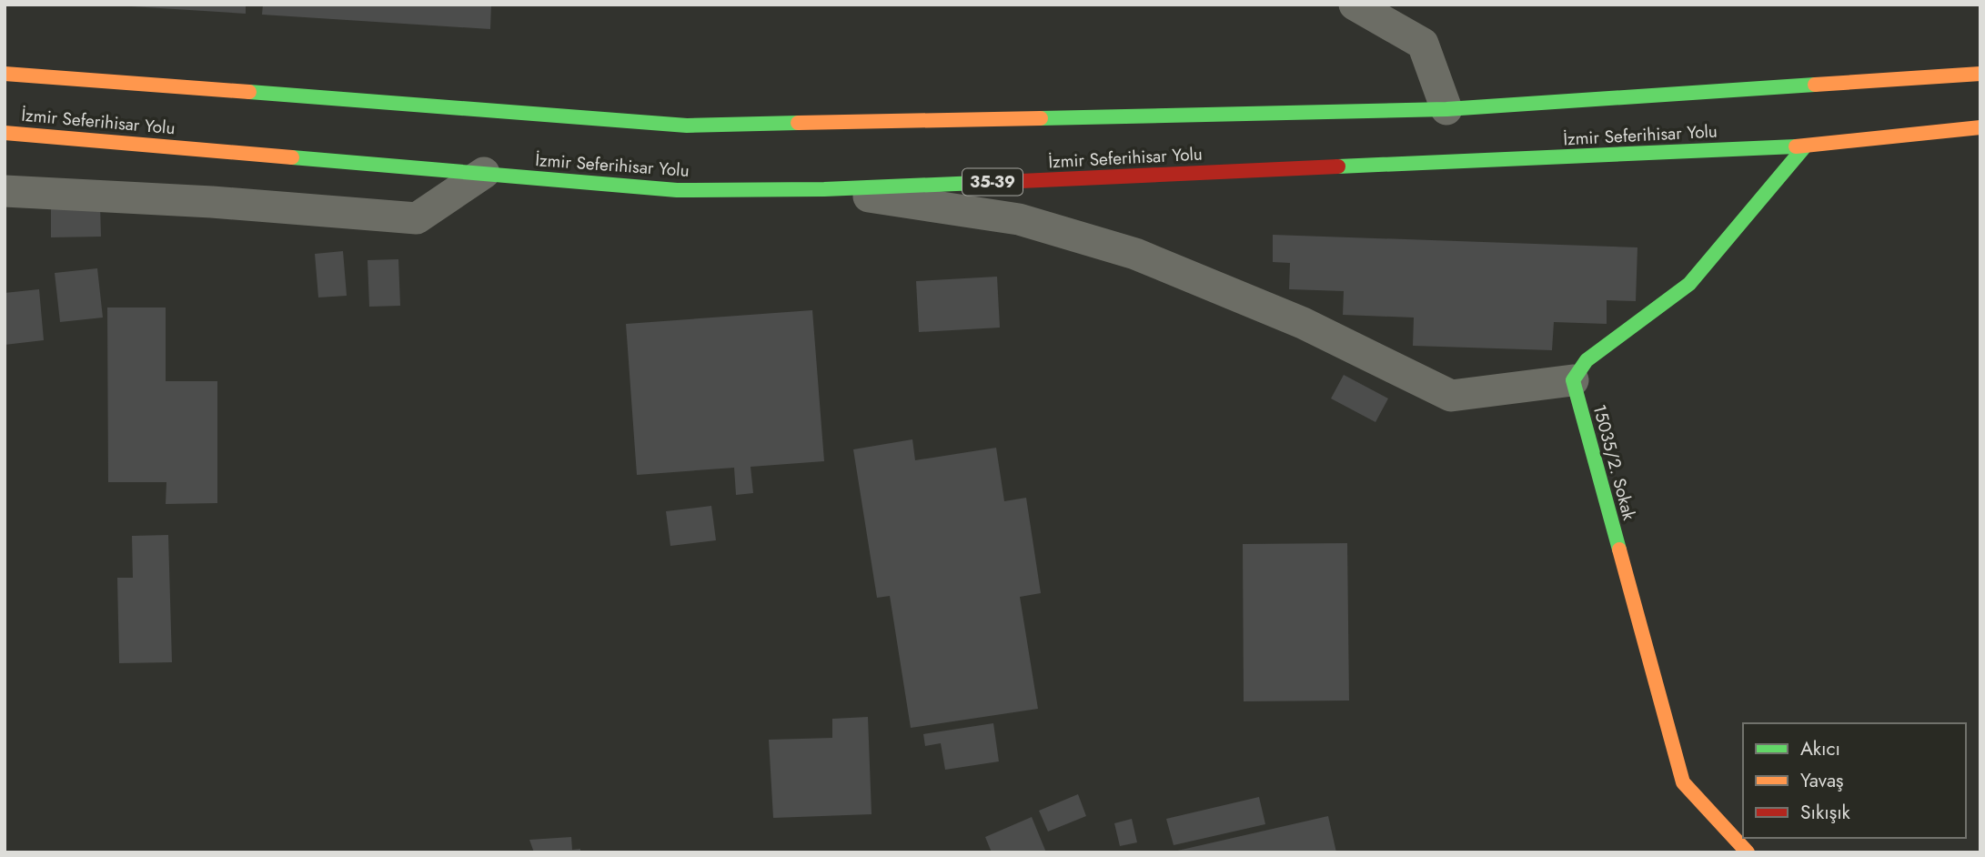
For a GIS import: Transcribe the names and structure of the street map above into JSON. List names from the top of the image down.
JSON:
{
  "streets": {
    "main road": ["İzmir Seferihisar Yolu", "35-39", "15035/2. Sokak"]
  },
  "legend": ["Akıcı", "Yavaş", "Sıkışık"]
}
